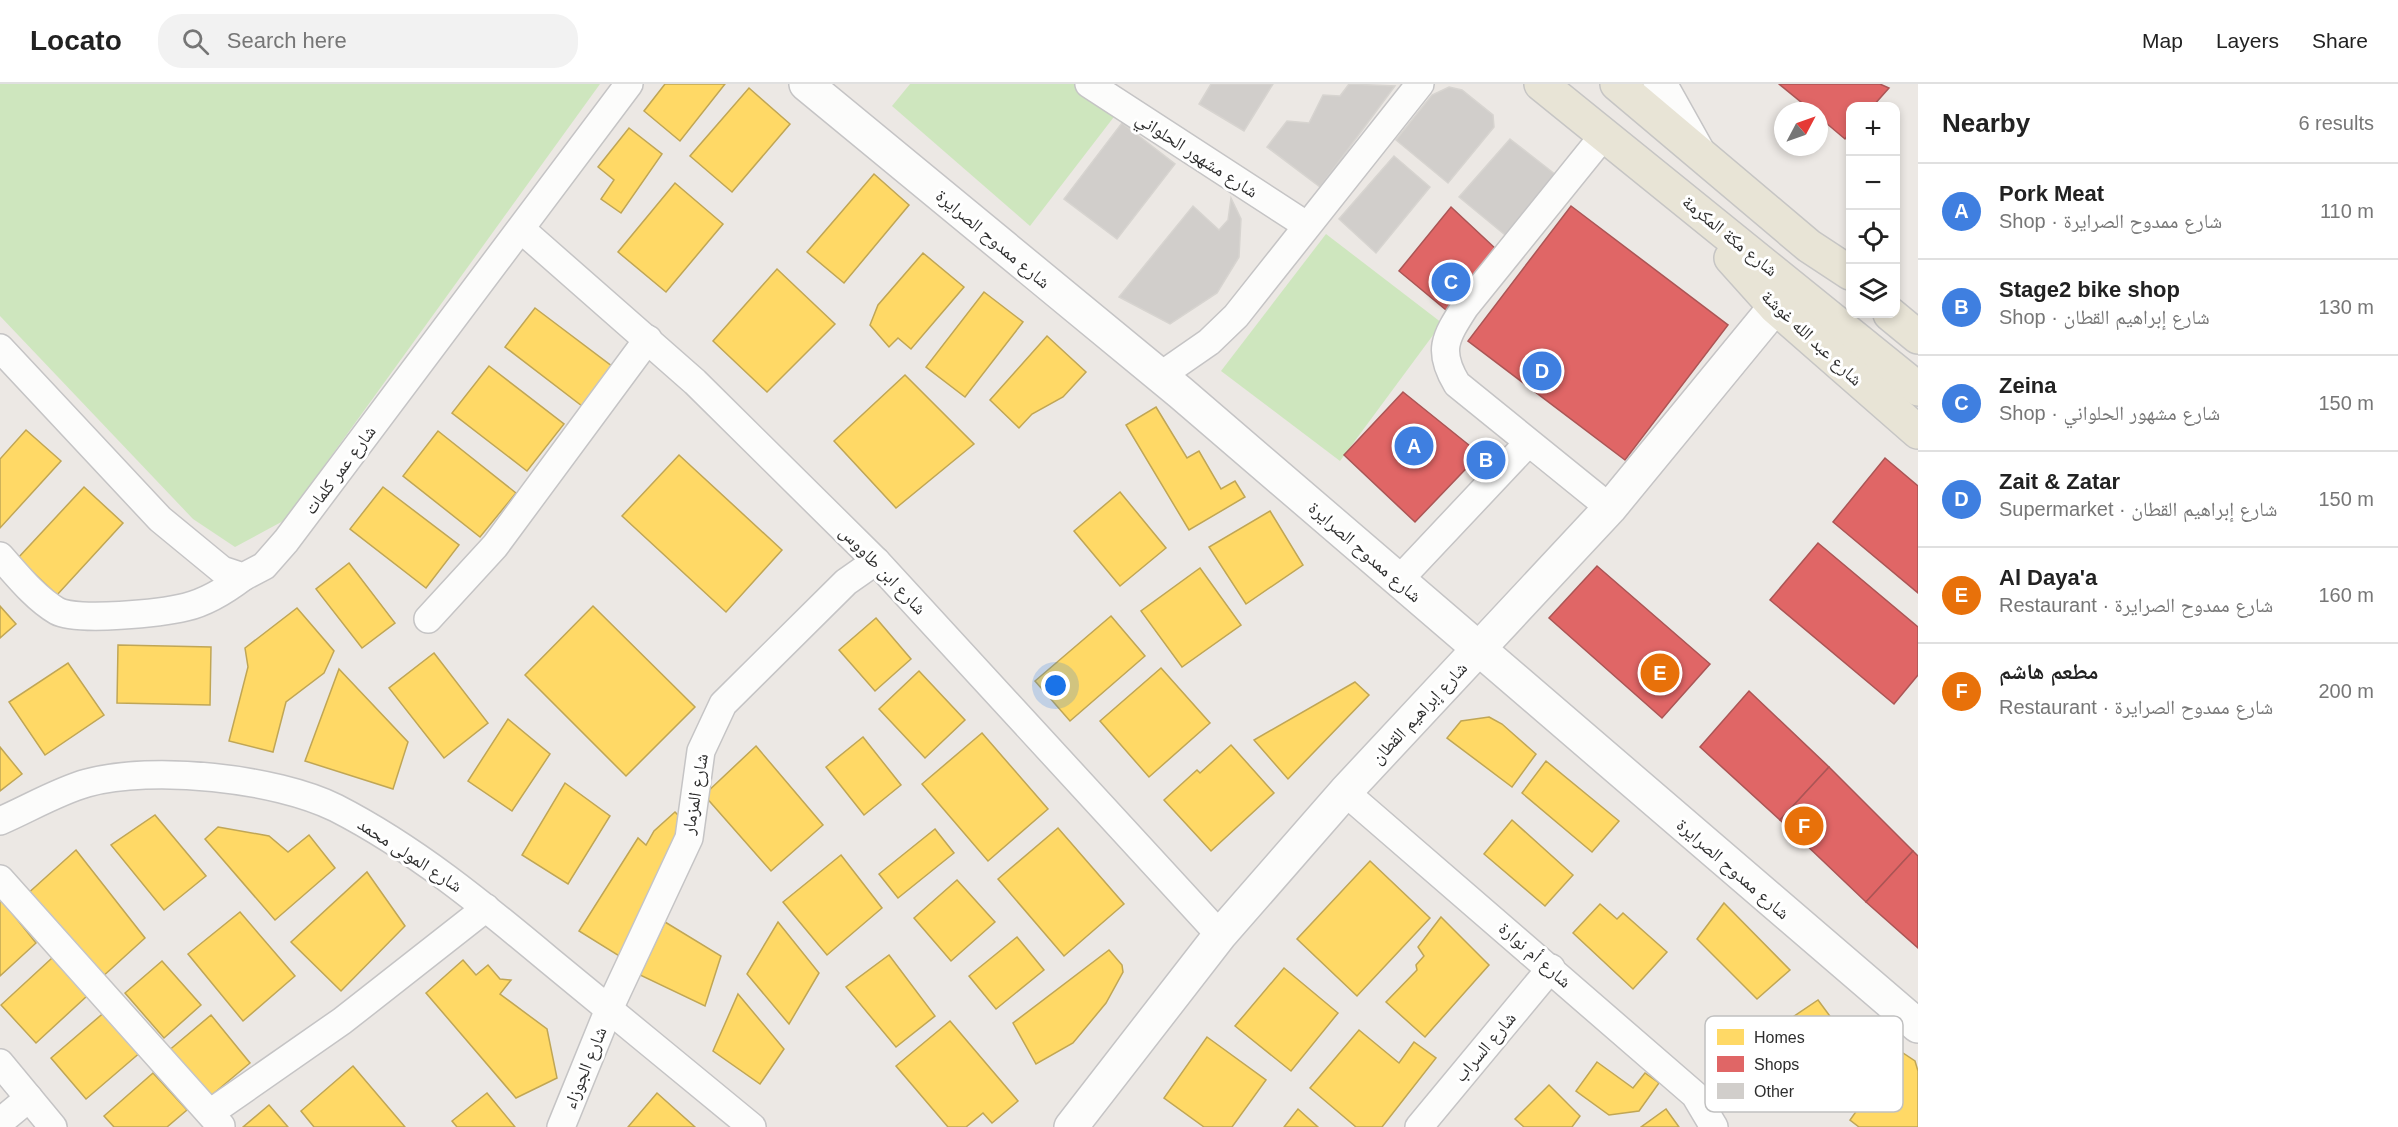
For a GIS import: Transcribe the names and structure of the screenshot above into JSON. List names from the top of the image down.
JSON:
{
  "streets": {
    "main road": ["شارع مكة المكرمة", "شارع عبد الله غوشة"],
    "street": [
      "شارع مشهور الحلواني",
      "شارع ممدوح الصرايرة",
      "شارع عمر كلمات",
      "شارع ابن طاووس",
      "شارع إبراهيم القطان",
      "شارع المزمار",
      "شارع المولى محمد",
      "شارع أم نوارة",
      "شارع السراب",
      "شارع الجوزاء"
    ]
  },
  "crossings": [
    ["شارع مكة المكرمة", "شارع عبد الله غوشة"],
    ["شارع ممدوح الصرايرة", "شارع إبراهيم القطان"],
    ["شارع عبد الله غوشة", "شارع إبراهيم القطان"],
    ["شارع عمر كلمات", "شارع ابن طاووس"],
    ["شارع ابن طاووس", "شارع إبراهيم القطان"],
    ["شارع ابن طاووس", "شارع المزمار"],
    ["شارع إبراهيم القطان", "شارع أم نوارة"],
    ["شارع المزمار", "شارع المولى محمد"],
    ["شارع المزمار", "شارع الجوزاء"],
    ["شارع المولى محمد", "شارع الجوزاء"],
    ["شارع أم نوارة", "شارع السراب"]
  ],
  "legend": ["Homes", "Shops", "Other"],
  "north": "top right",
  "page": {
    "header": "Locato",
    "search": "Search here",
    "nav": ["Map", "Layers", "Share"],
    "heading": ["Nearby", "6 results"],
    "map_buttons": ["+", "−"],
    "list": [
      {
        "mark": "A",
        "name": "Pork Meat",
        "note": "Shop · شارع ممدوح الصرايرة",
        "value": "110 m"
      },
      {
        "mark": "B",
        "name": "Stage2 bike shop",
        "note": "Shop · شارع إبراهيم القطان",
        "value": "130 m"
      },
      {
        "mark": "C",
        "name": "Zeina",
        "note": "Shop · شارع مشهور الحلواني",
        "value": "150 m"
      },
      {
        "mark": "D",
        "name": "Zait & Zatar",
        "note": "Supermarket · شارع إبراهيم القطان",
        "value": "150 m"
      },
      {
        "mark": "E",
        "name": "Al Daya'a",
        "note": "Restaurant · شارع ممدوح الصرايرة",
        "value": "160 m"
      },
      {
        "mark": "F",
        "name": "مطعم هاشم",
        "note": "Restaurant · شارع ممدوح الصرايرة",
        "value": "200 m"
      }
    ],
    "pins": [
      "C",
      "D",
      "A",
      "B",
      "E",
      "F"
    ]
  }
}
